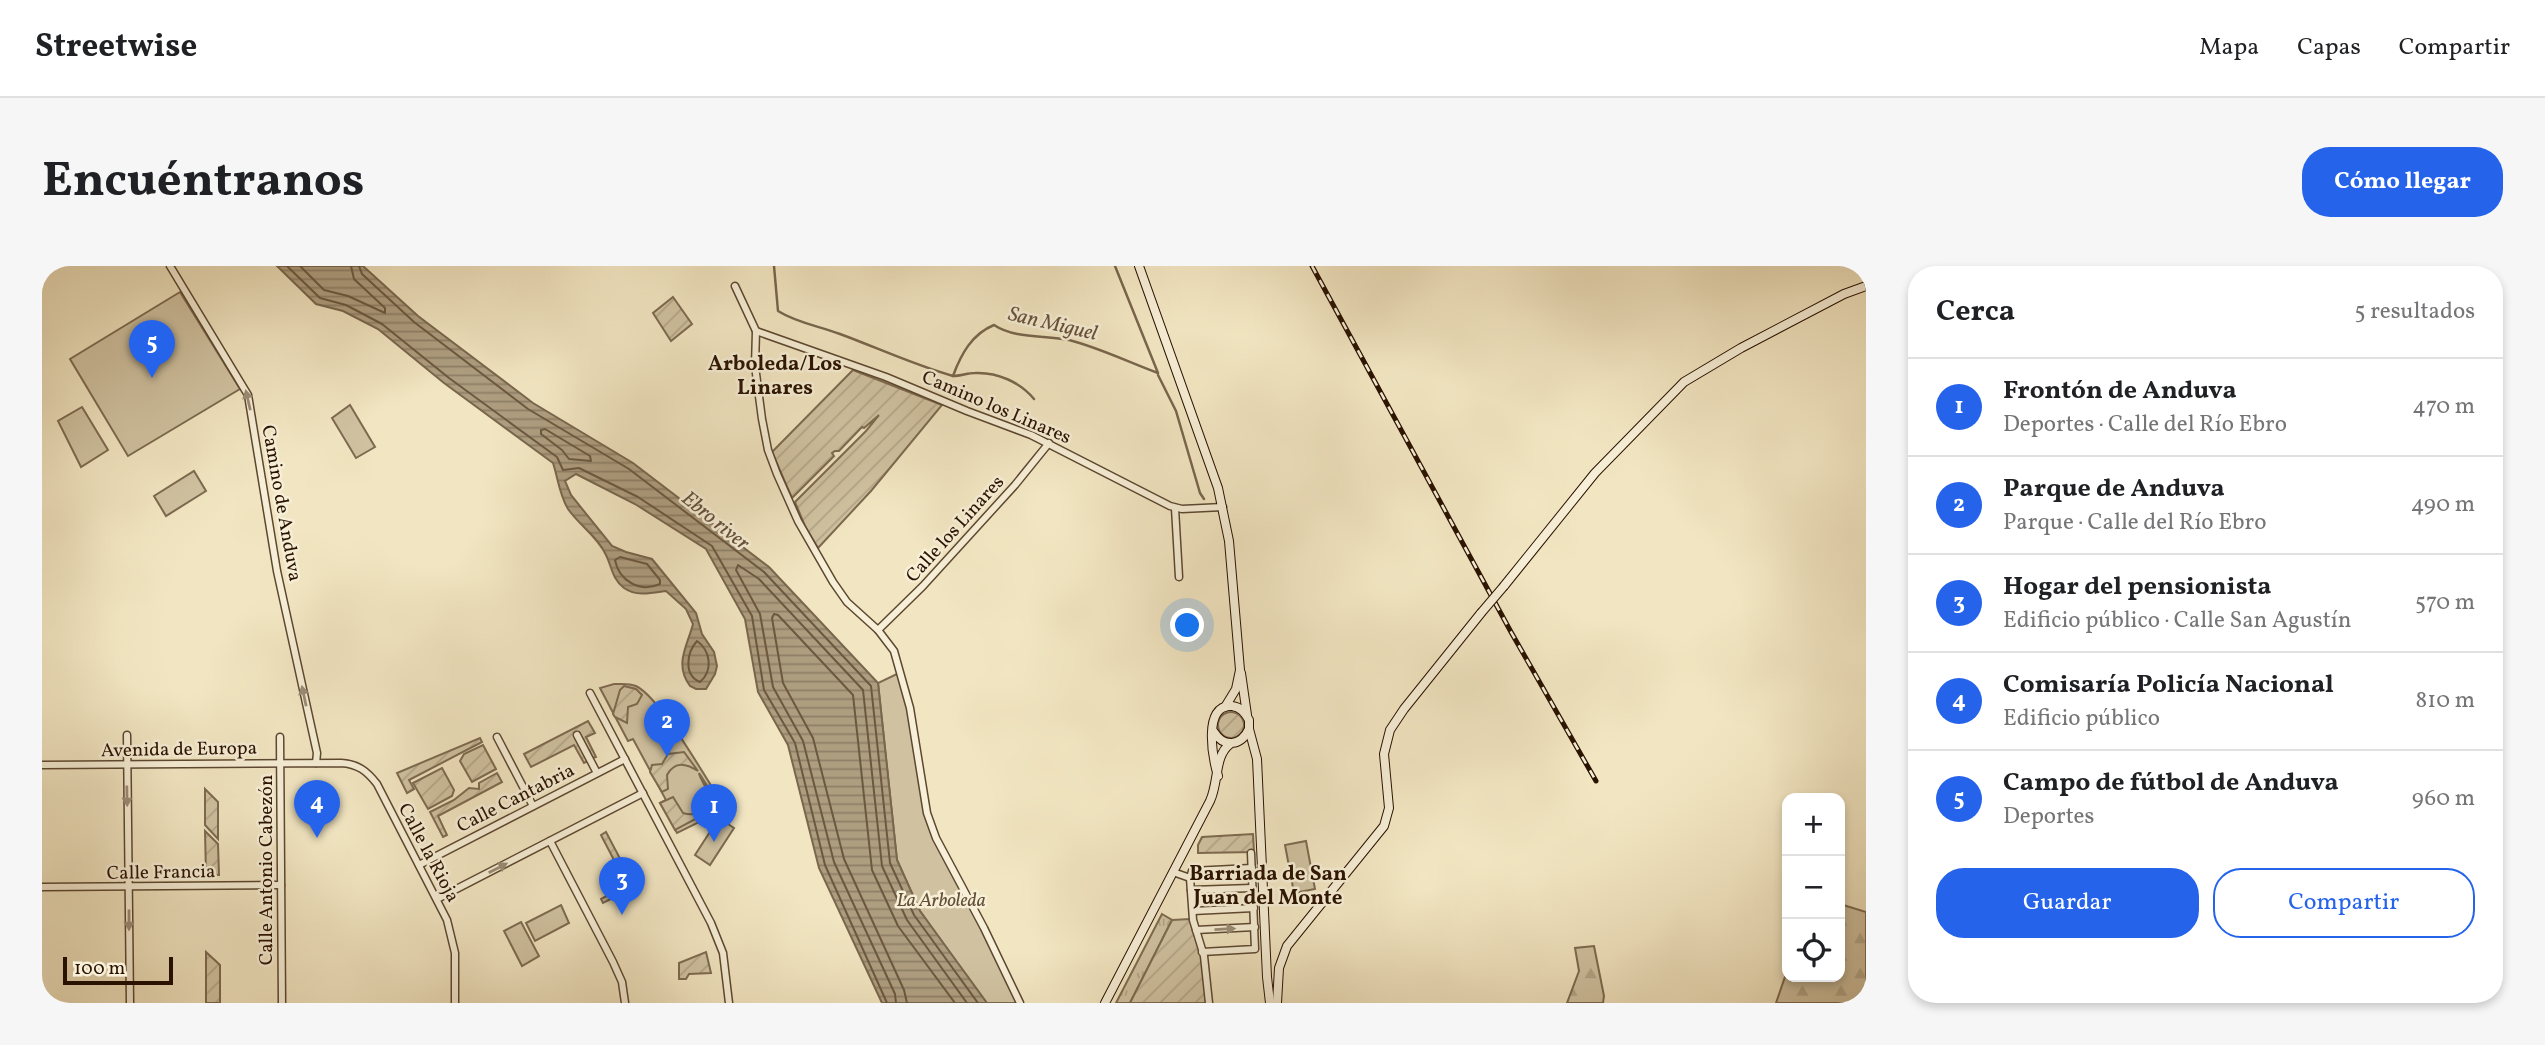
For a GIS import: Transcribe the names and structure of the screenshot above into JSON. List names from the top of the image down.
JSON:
{
  "streets": {
    "street": [
      "Camino los Linares",
      "Camino de Anduva",
      "Calle los Linares",
      "Avenida de Europa",
      "Calle Cantabria",
      "Calle la Rioja",
      "Calle Antonio Cabezón",
      "Calle Francia"
    ]
  },
  "crossings": [
    ["Camino los Linares", "Calle los Linares"],
    ["Camino de Anduva", "Avenida de Europa"],
    ["Camino de Anduva", "Calle la Rioja"],
    ["Avenida de Europa", "Calle la Rioja"],
    ["Avenida de Europa", "Calle Antonio Cabezón"],
    ["Calle Cantabria", "Calle la Rioja"],
    ["Calle Antonio Cabezón", "Calle Francia"]
  ],
  "one_way": ["Camino de Anduva"],
  "districts": ["Arboleda/Los Linares", "Barriada de San Juan del Monte"],
  "water": ["San Miguel", "Ebro river"],
  "parks": ["La Arboleda"],
  "scale_bar": "100 m",
  "page": {
    "header": "Streetwise",
    "nav": ["Mapa", "Capas", "Compartir"],
    "buttons": [
      "Cómo llegar",
      ["Guardar", "Compartir"]
    ],
    "title": "Encuéntranos",
    "heading": ["Cerca", "5 resultados"],
    "pins": [
      "5",
      "2",
      "4",
      "1",
      "3"
    ],
    "list": [
      {
        "mark": "1",
        "name": "Frontón de Anduva",
        "note": "Deportes · Calle del Río Ebro",
        "value": "470 m"
      },
      {
        "mark": "2",
        "name": "Parque de Anduva",
        "note": "Parque · Calle del Río Ebro",
        "value": "490 m"
      },
      {
        "mark": "3",
        "name": "Hogar del pensionista",
        "note": "Edificio público · Calle San Agustín",
        "value": "570 m"
      },
      {
        "mark": "4",
        "name": "Comisaría Policía Nacional",
        "note": "Edificio público",
        "value": "810 m"
      },
      {
        "mark": "5",
        "name": "Campo de fútbol de Anduva",
        "note": "Deportes",
        "value": "960 m"
      }
    ],
    "map_buttons": ["+", "−"],
    "scale": "100 m"
  }
}
